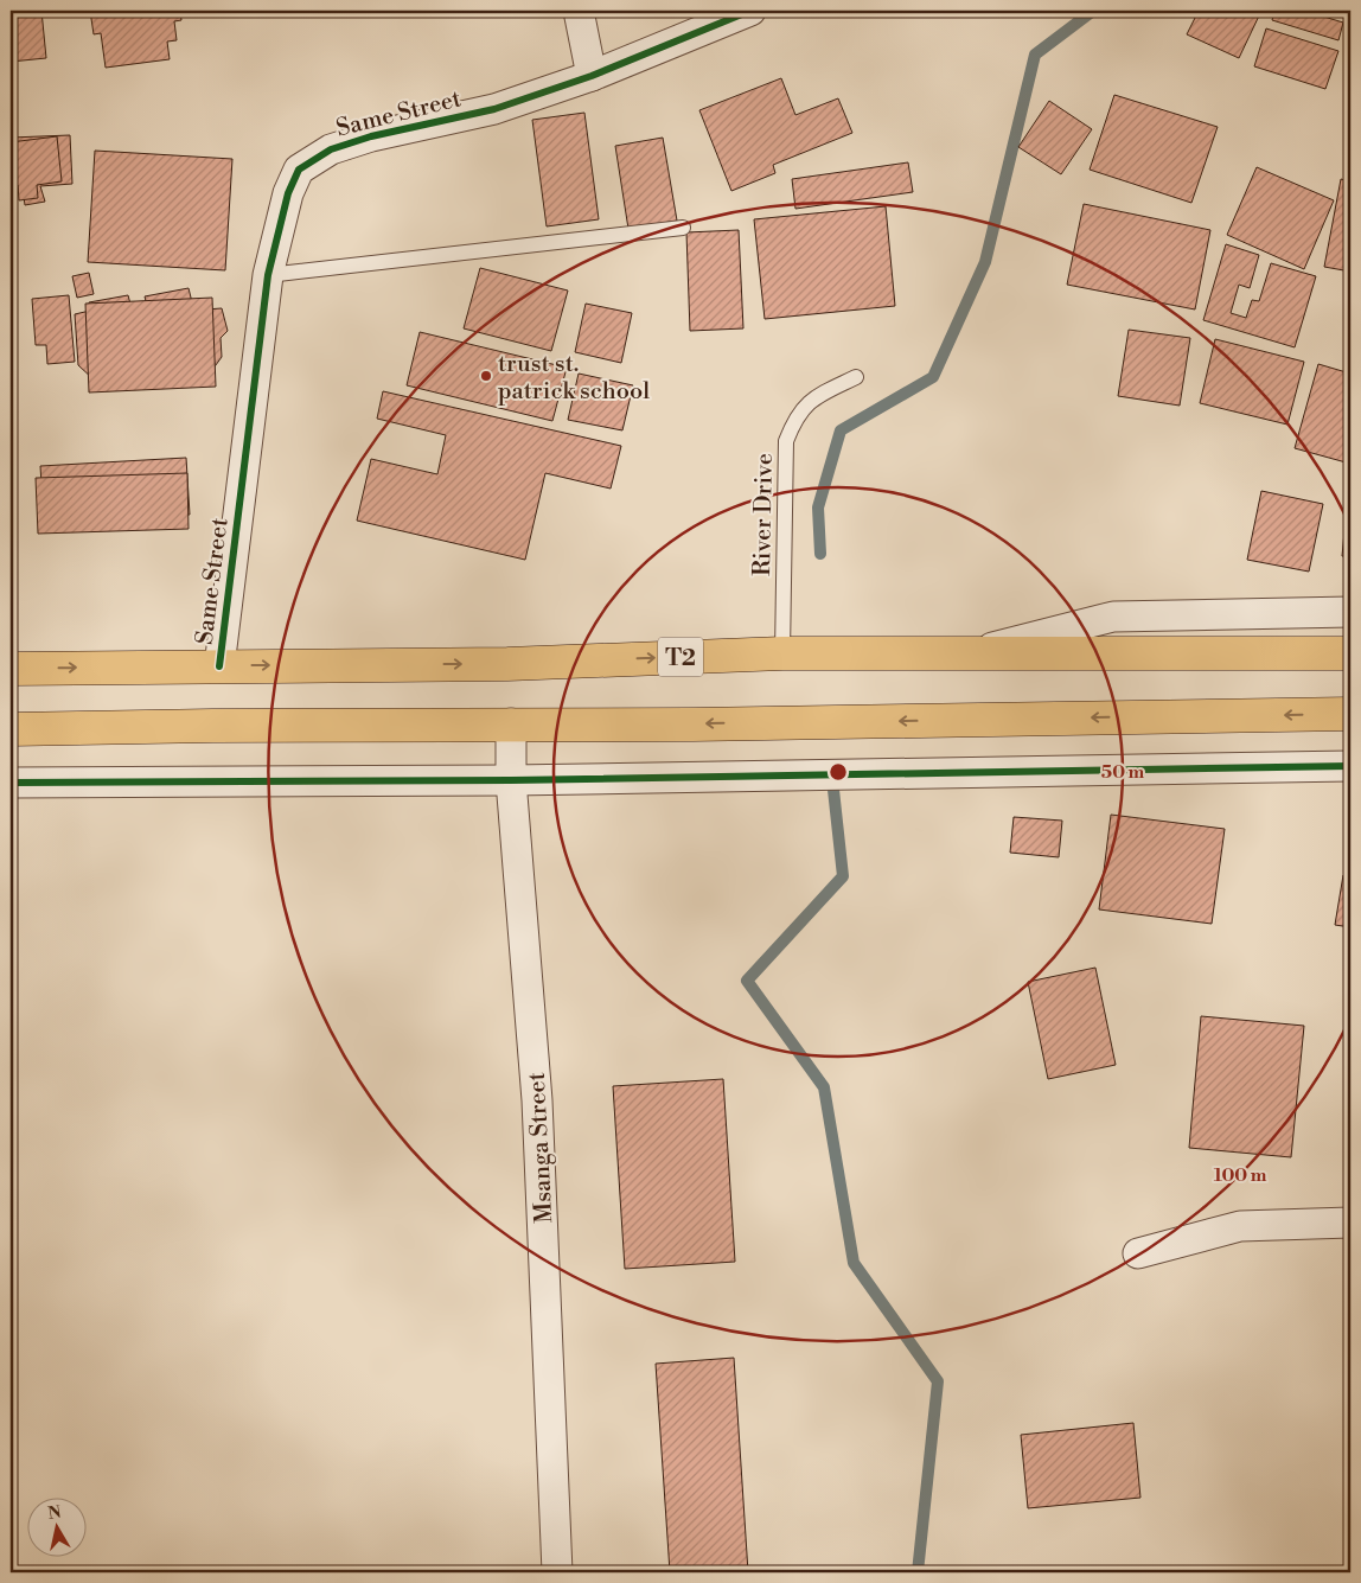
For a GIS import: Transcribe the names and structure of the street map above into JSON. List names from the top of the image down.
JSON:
{
  "streets": {
    "highway": ["T2"],
    "street": ["Same Street", "Msanga Street"],
    "lane": ["River Drive"]
  },
  "crossings": [
    ["Same Street", "T2"],
    ["River Drive", "T2"]
  ],
  "places": ["trust st. patrick school"],
  "north": "top",
  "rings": ["50 m", "100 m"]
}
